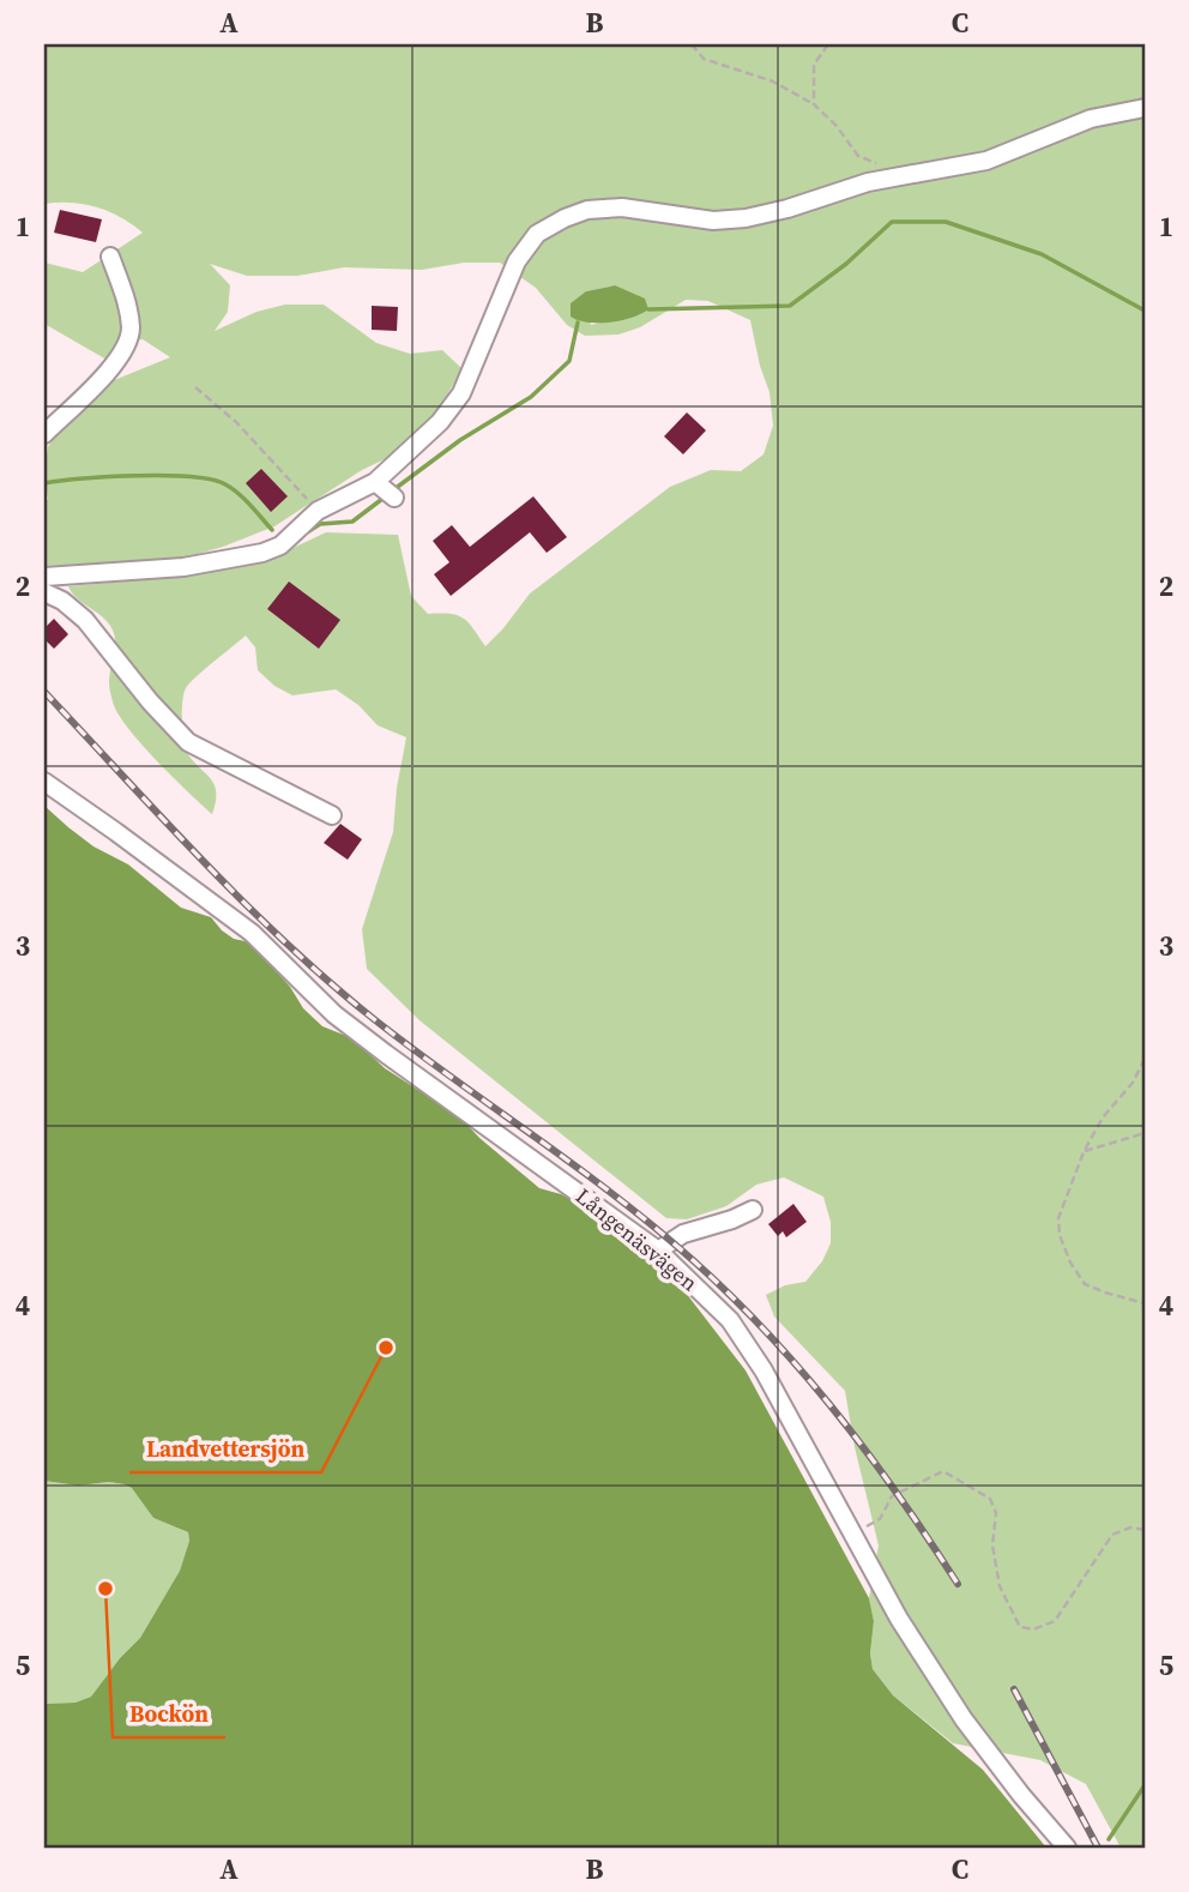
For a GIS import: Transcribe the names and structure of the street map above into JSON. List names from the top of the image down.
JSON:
{
  "streets": {
    "street": ["Långenäsvägen"]
  },
  "places": ["Landvettersjön", "Bockön"],
  "grid": {
    "columns": ["A", "B", "C"],
    "rows": [
      "1",
      "2",
      "3",
      "4",
      "5"
    ]
  }
}
